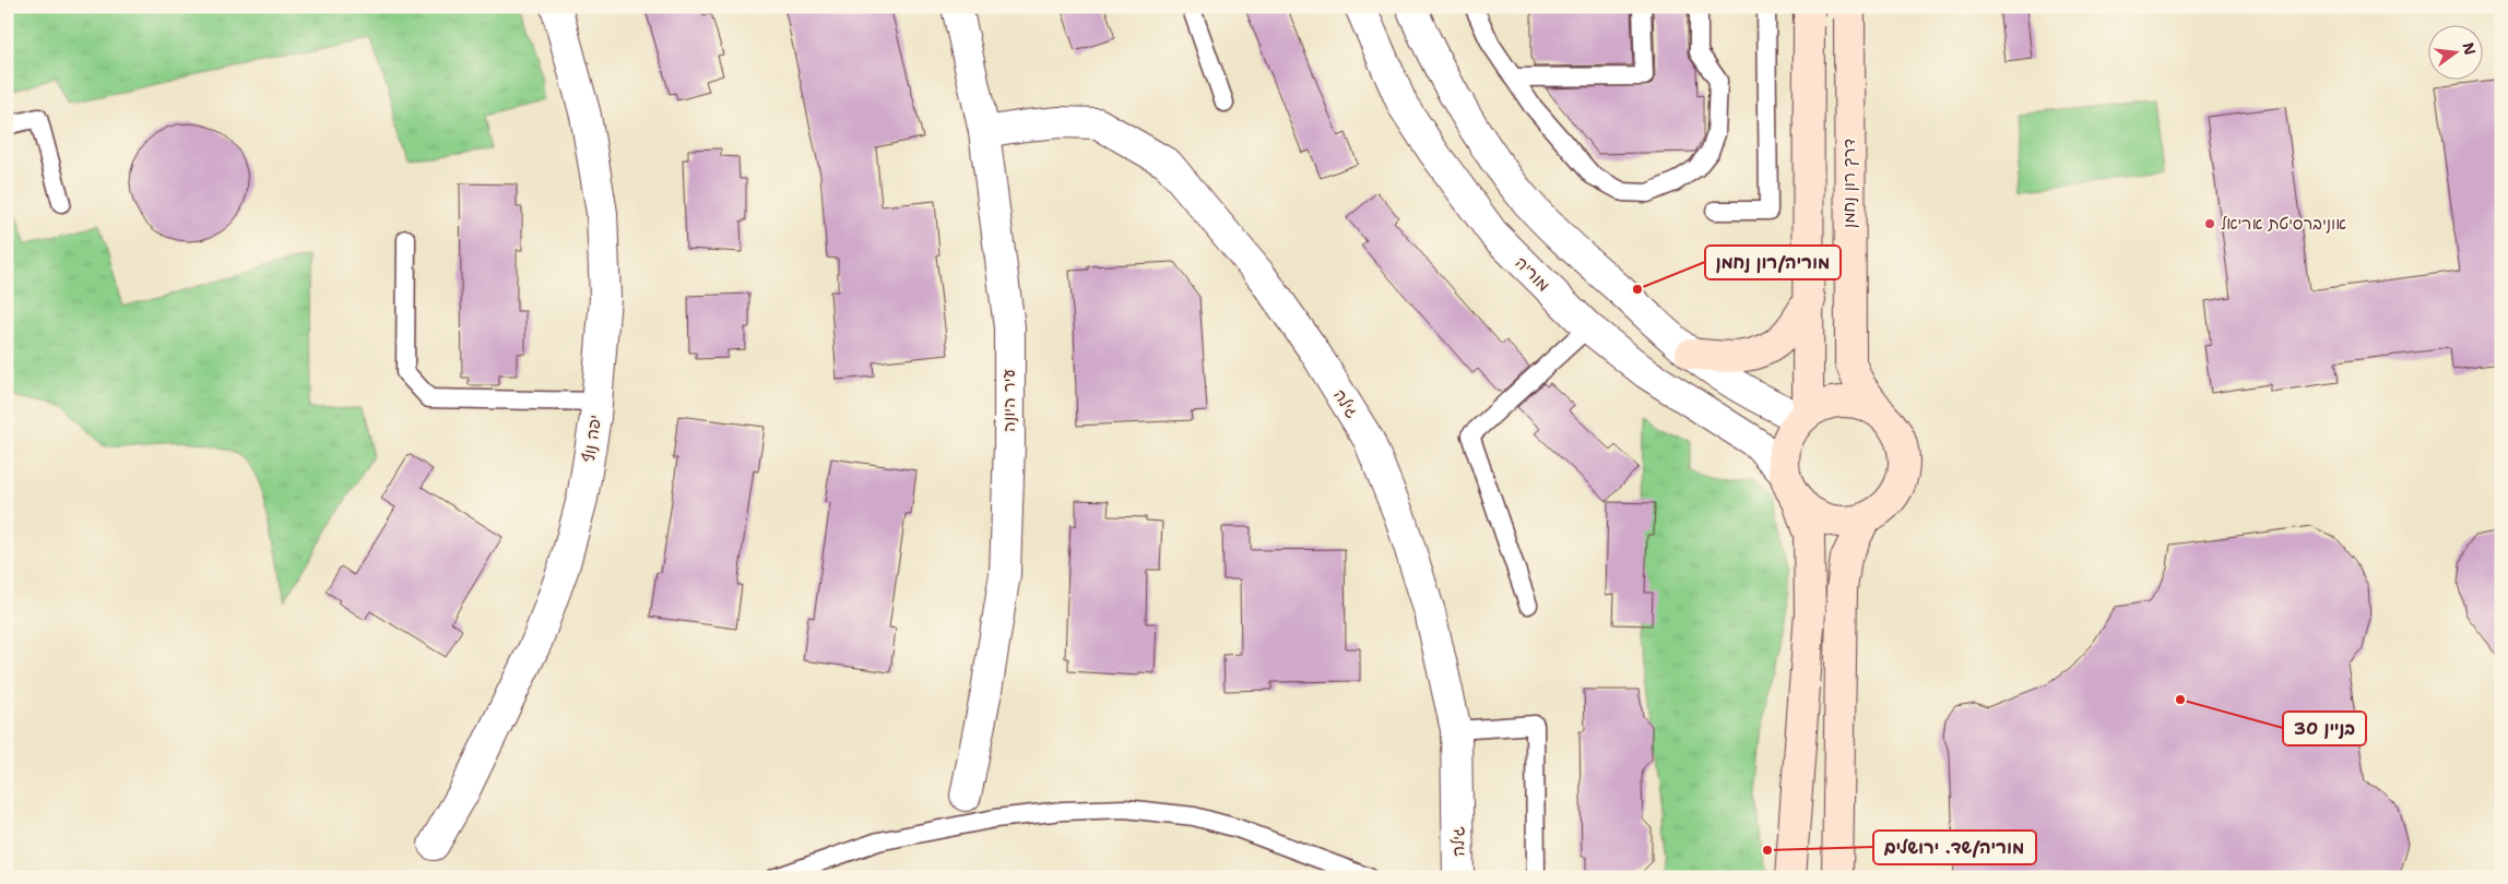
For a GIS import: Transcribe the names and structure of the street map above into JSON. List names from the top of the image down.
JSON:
{
  "streets": {
    "main road": ["דרך רון נחמן"],
    "street": [
      "מוריה",
      "עיר היונה",
      "גילה",
      "יפה נוף"
    ]
  },
  "crossings": [
    ["דרך רון נחמן", "מוריה"],
    ["עיר היונה", "גילה"]
  ],
  "places": [
    "אוניברסיטת אריאל",
    "מוריה/רון נחמן",
    "בניין 30",
    "מוריה/שד. ירושלים"
  ],
  "north": "right"
}
